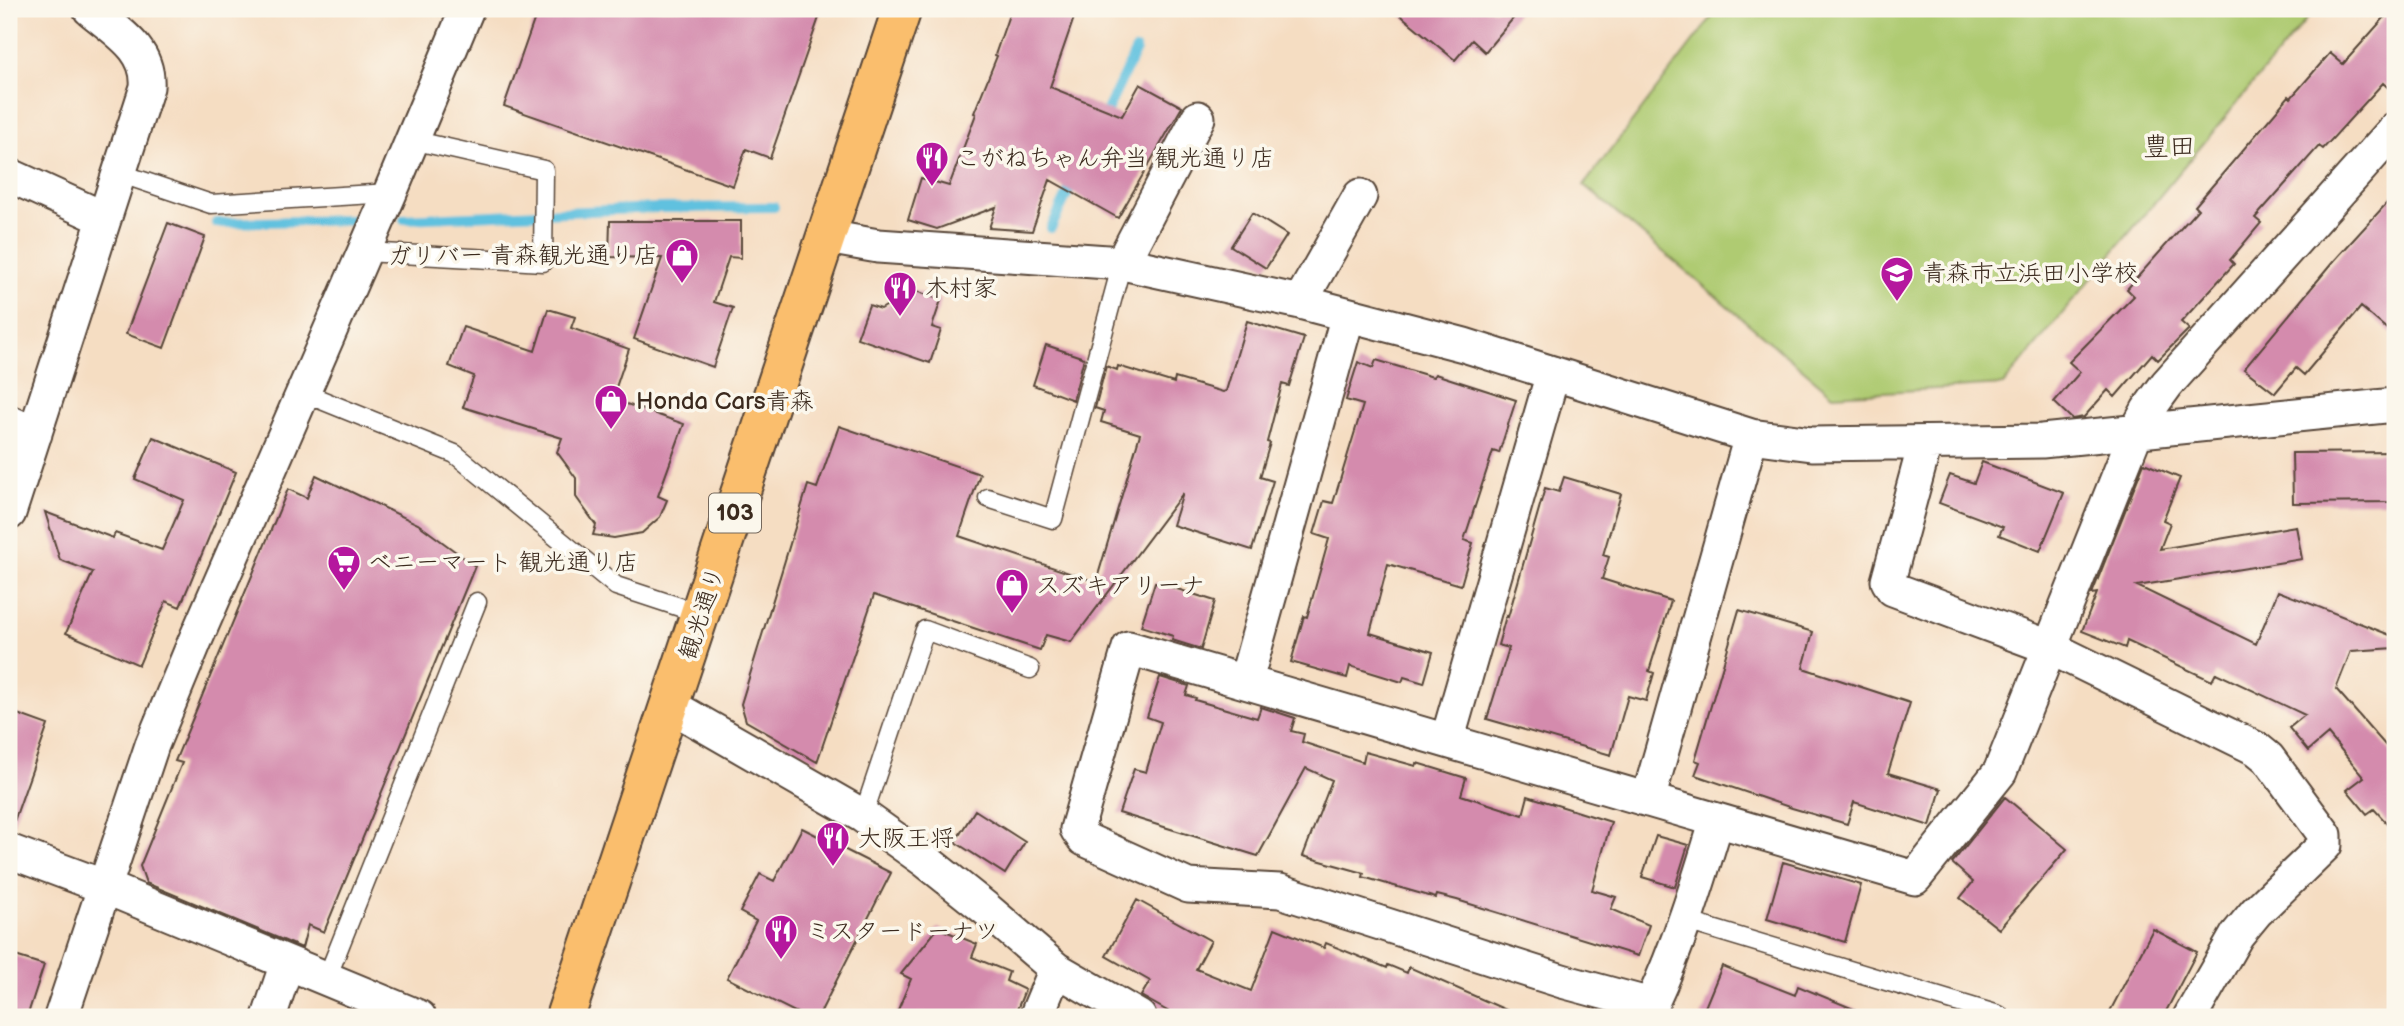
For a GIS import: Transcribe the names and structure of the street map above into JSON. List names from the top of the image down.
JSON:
{
  "streets": {
    "highway": ["103", "観光通り"]
  },
  "districts": ["豊田"],
  "places": {
    "restaurant": [
      "こがねちゃん弁当 観光通り店",
      "木村家",
      "大阪王将",
      "ミスタードーナツ"
    ],
    "shop": ["ガリバー 青森観光通り店", "Honda Cars青森", "スズキアリーナ"],
    "school or university": ["青森市立浜田小学校"],
    "supermarket": ["ベニーマート 観光通り店"]
  }
}
